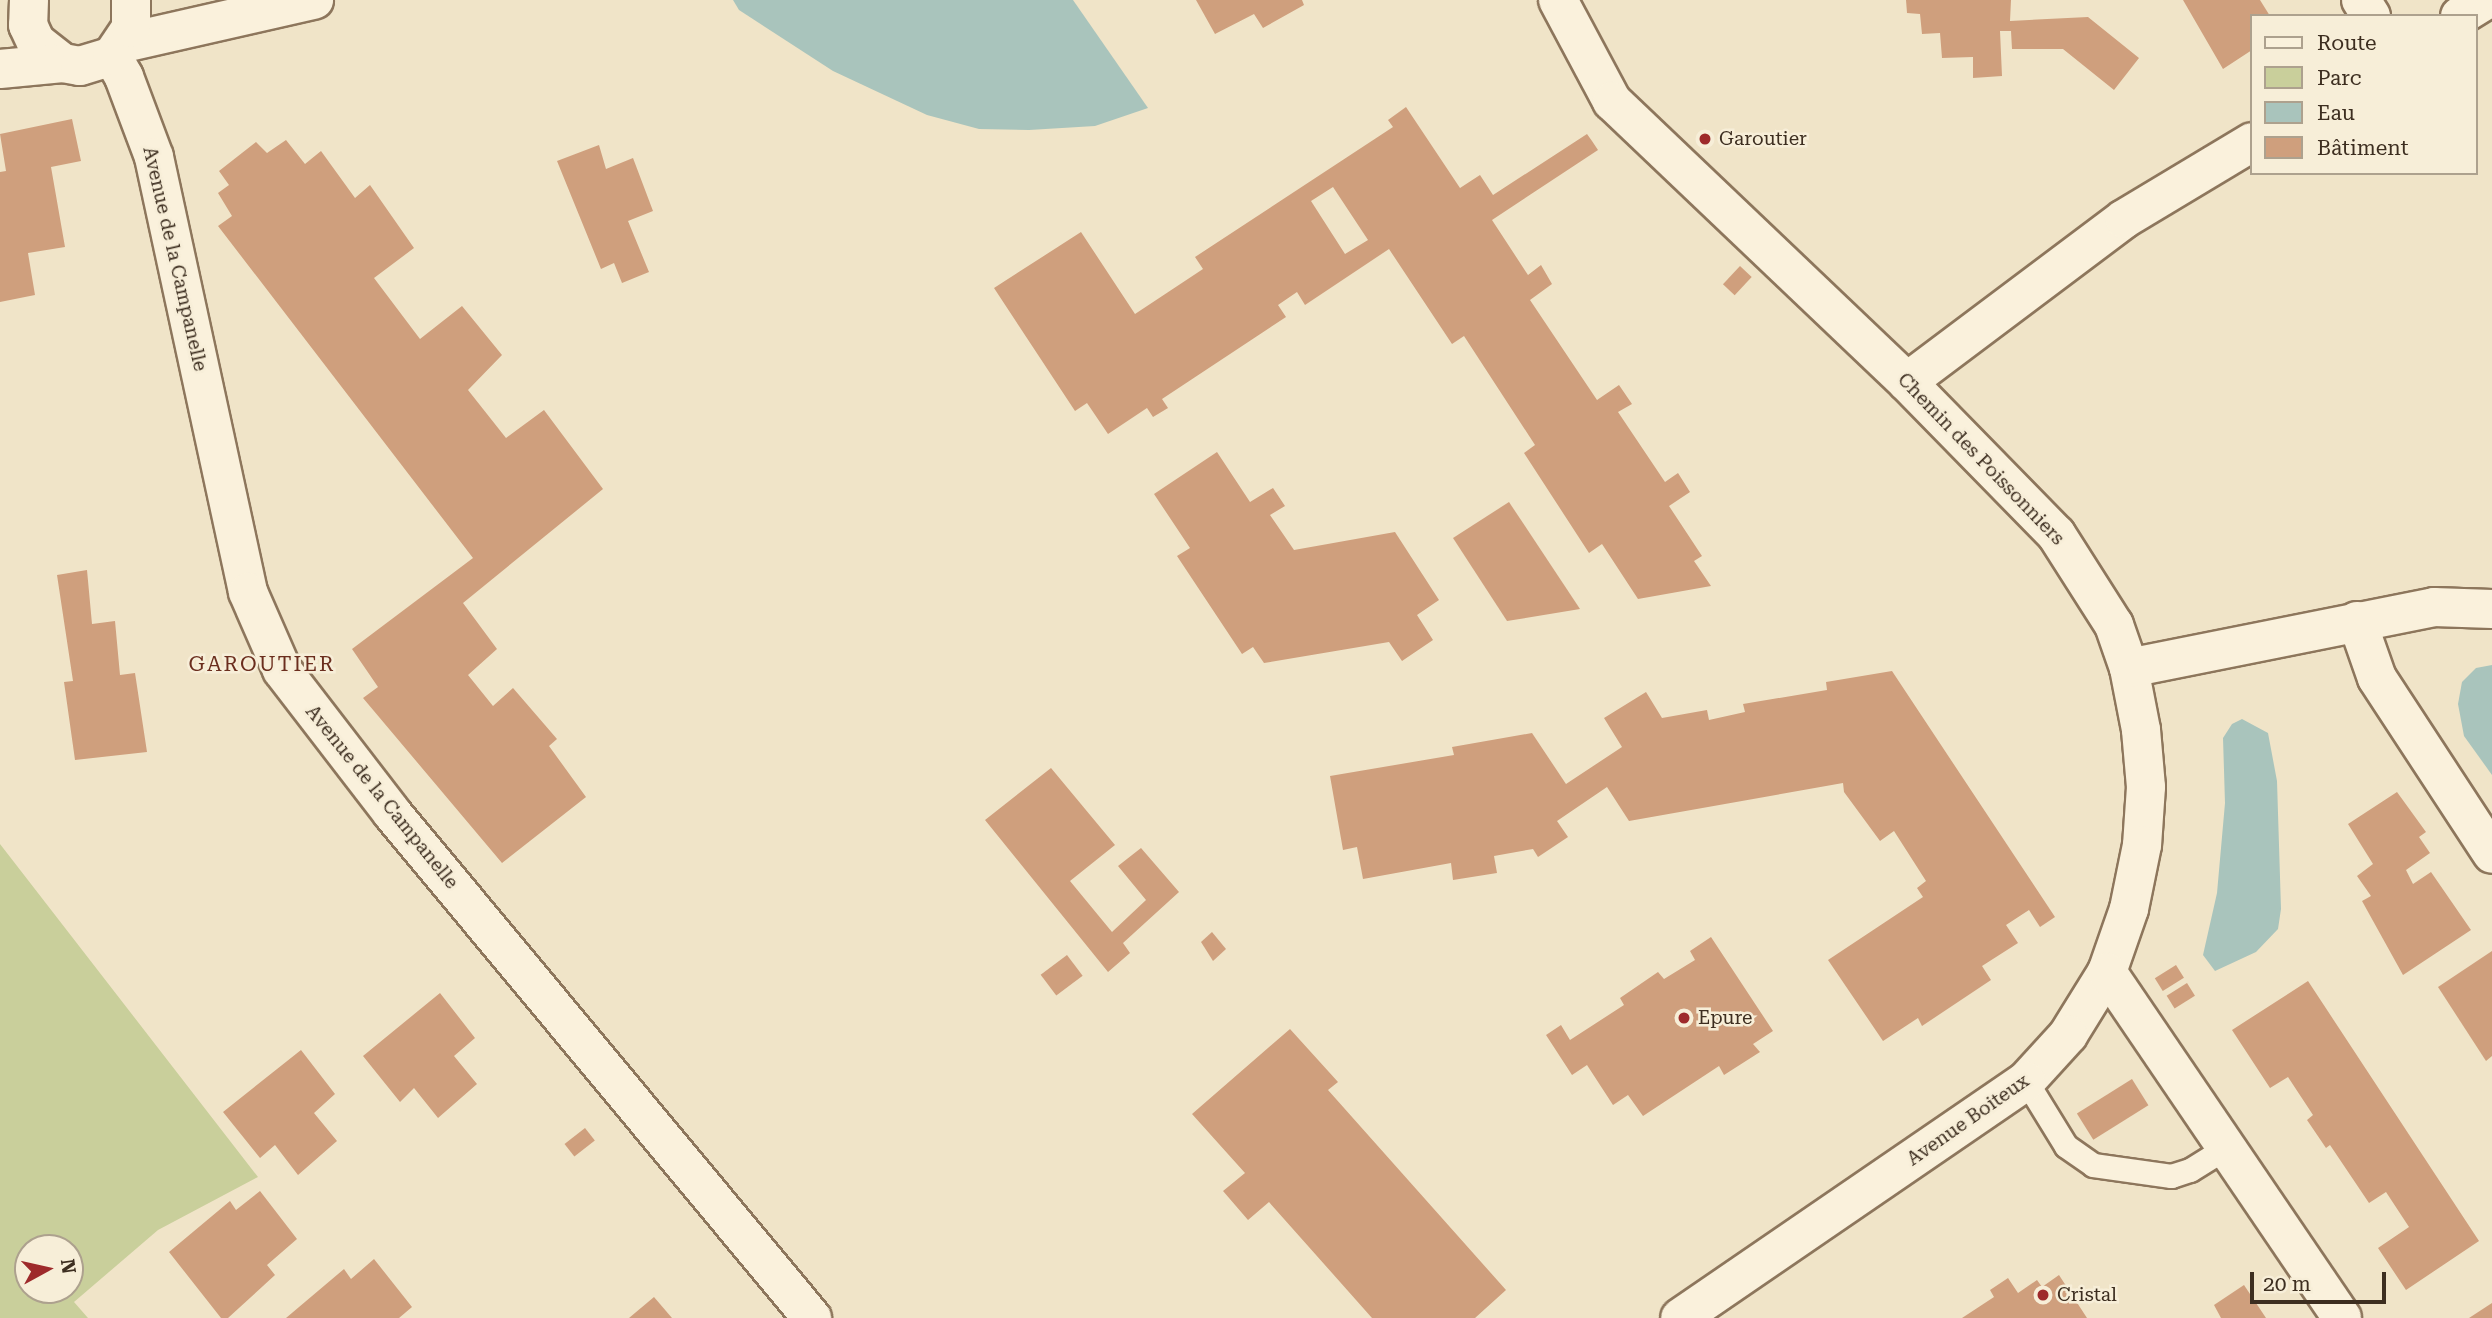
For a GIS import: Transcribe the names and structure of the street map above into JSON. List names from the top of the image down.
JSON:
{
  "streets": {
    "street": ["Avenue de la Campanelle", "Chemin des Poissonniers", "Avenue Boiteux"]
  },
  "crossings": [
    ["Chemin des Poissonniers", "Avenue Boiteux"]
  ],
  "districts": ["GAROUTIER"],
  "places": ["Garoutier", "Epure", "Cristal"],
  "legend": [
    "Route",
    "Parc",
    "Eau",
    "Bâtiment"
  ],
  "scale_bar": "20 m",
  "north": "right"
}
